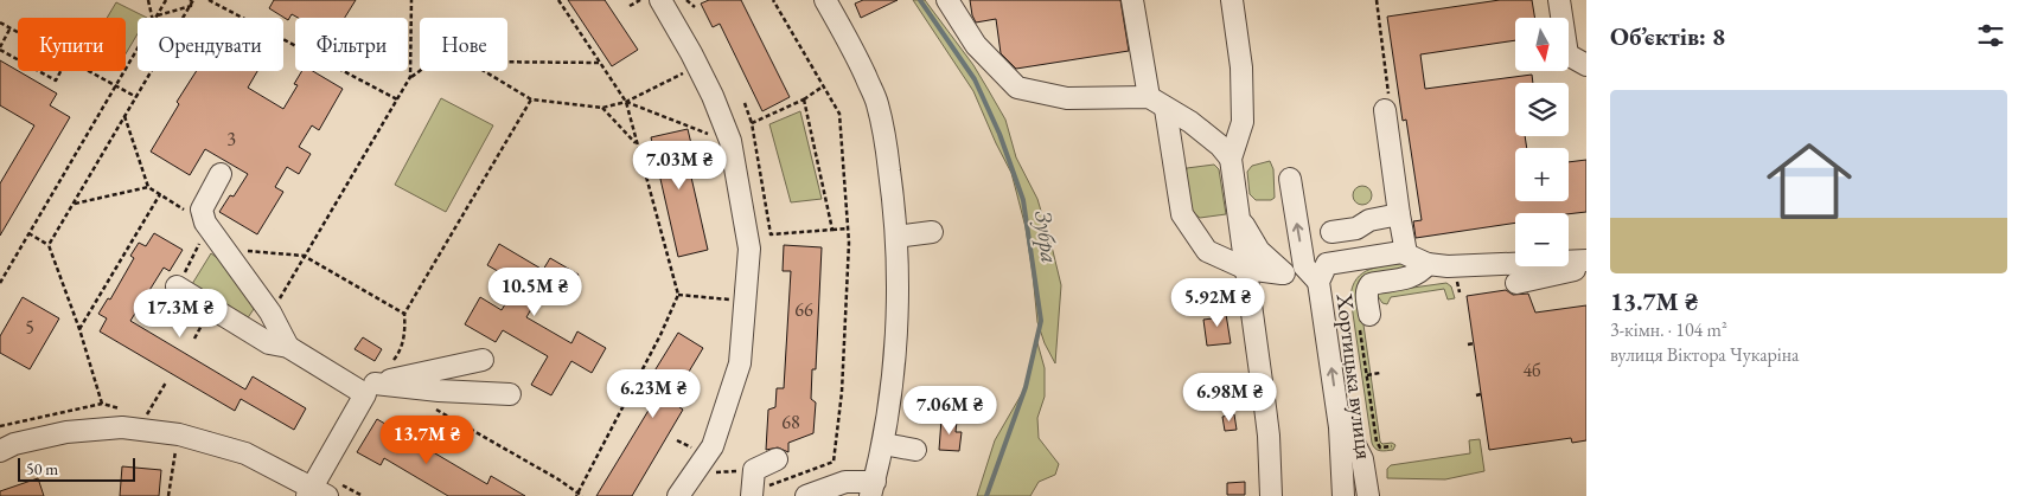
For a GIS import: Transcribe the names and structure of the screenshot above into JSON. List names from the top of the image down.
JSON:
{
  "streets": {
    "street": ["Хортицька вулиця"]
  },
  "water": ["Зубра"],
  "house_numbers": [
    "3",
    "66",
    "5",
    "4б",
    "68"
  ],
  "scale_bar": "50 m",
  "north": "bottom",
  "page": {
    "heading": "Об’єктів: 8",
    "map_buttons": ["+", "−"],
    "chip": [
      "Купити",
      "Орендувати",
      "Фільтри",
      "Нове"
    ],
    "list": [
      {
        "name": "13.7M ₴",
        "note": "3-кімн. · 104 m² · вулиця Віктора Чукаріна"
      }
    ],
    "price": [
      "7.03M ₴",
      "10.5M ₴",
      "5.92M ₴",
      "17.3M ₴",
      "6.23M ₴",
      "6.98M ₴",
      "7.06M ₴",
      "13.7M ₴"
    ],
    "scale": "50 m"
  }
}
